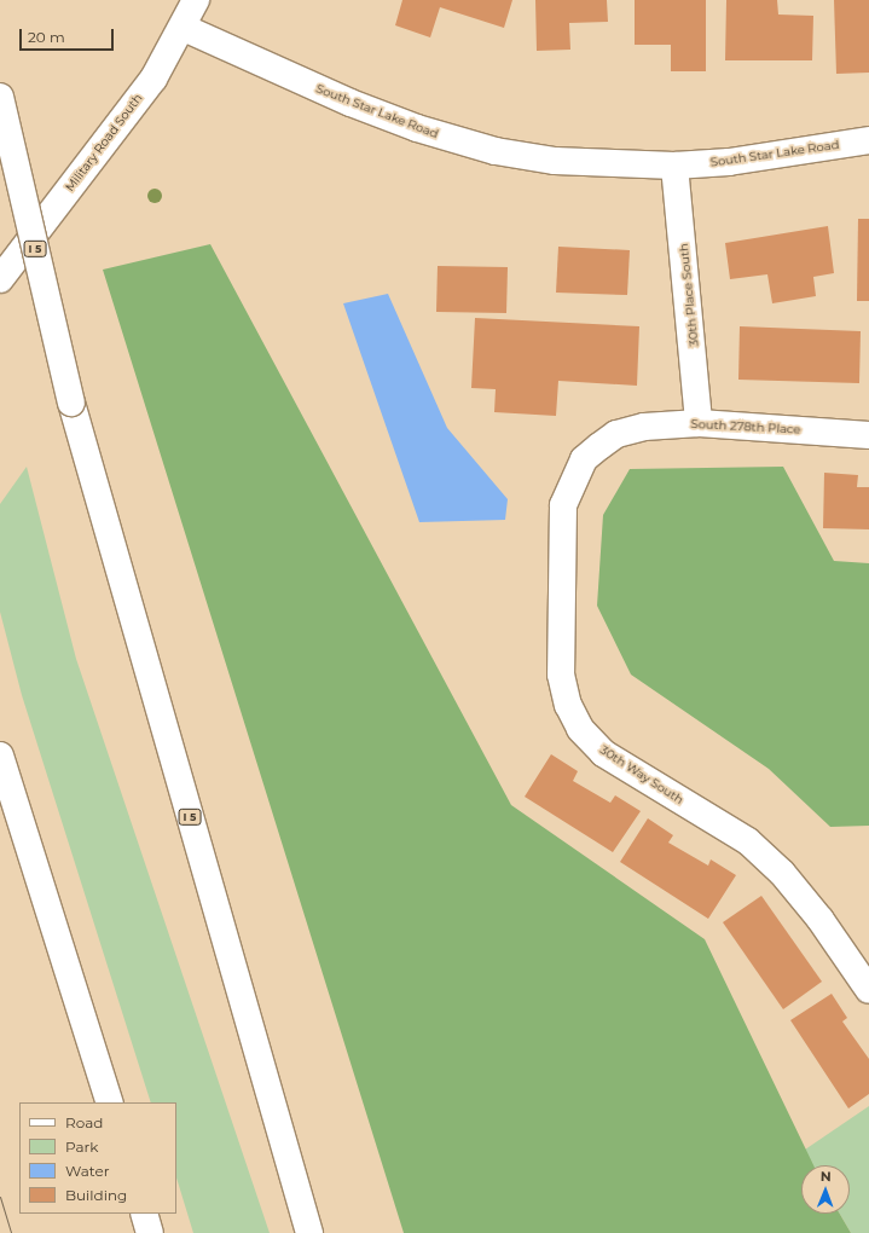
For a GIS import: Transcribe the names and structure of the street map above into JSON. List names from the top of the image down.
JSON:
{
  "streets": {
    "main road": [
      "South Star Lake Road",
      "Military Road South",
      "I 5",
      "30th Place South",
      "South 278th Place",
      "30th Way South"
    ]
  },
  "crossings": [
    ["South Star Lake Road", "Military Road South"],
    ["South Star Lake Road", "30th Place South"],
    ["30th Place South", "South 278th Place"],
    ["South 278th Place", "30th Way South"]
  ],
  "legend": [
    "Road",
    "Park",
    "Water",
    "Building"
  ],
  "scale_bar": "20 m",
  "north": "top"
}
